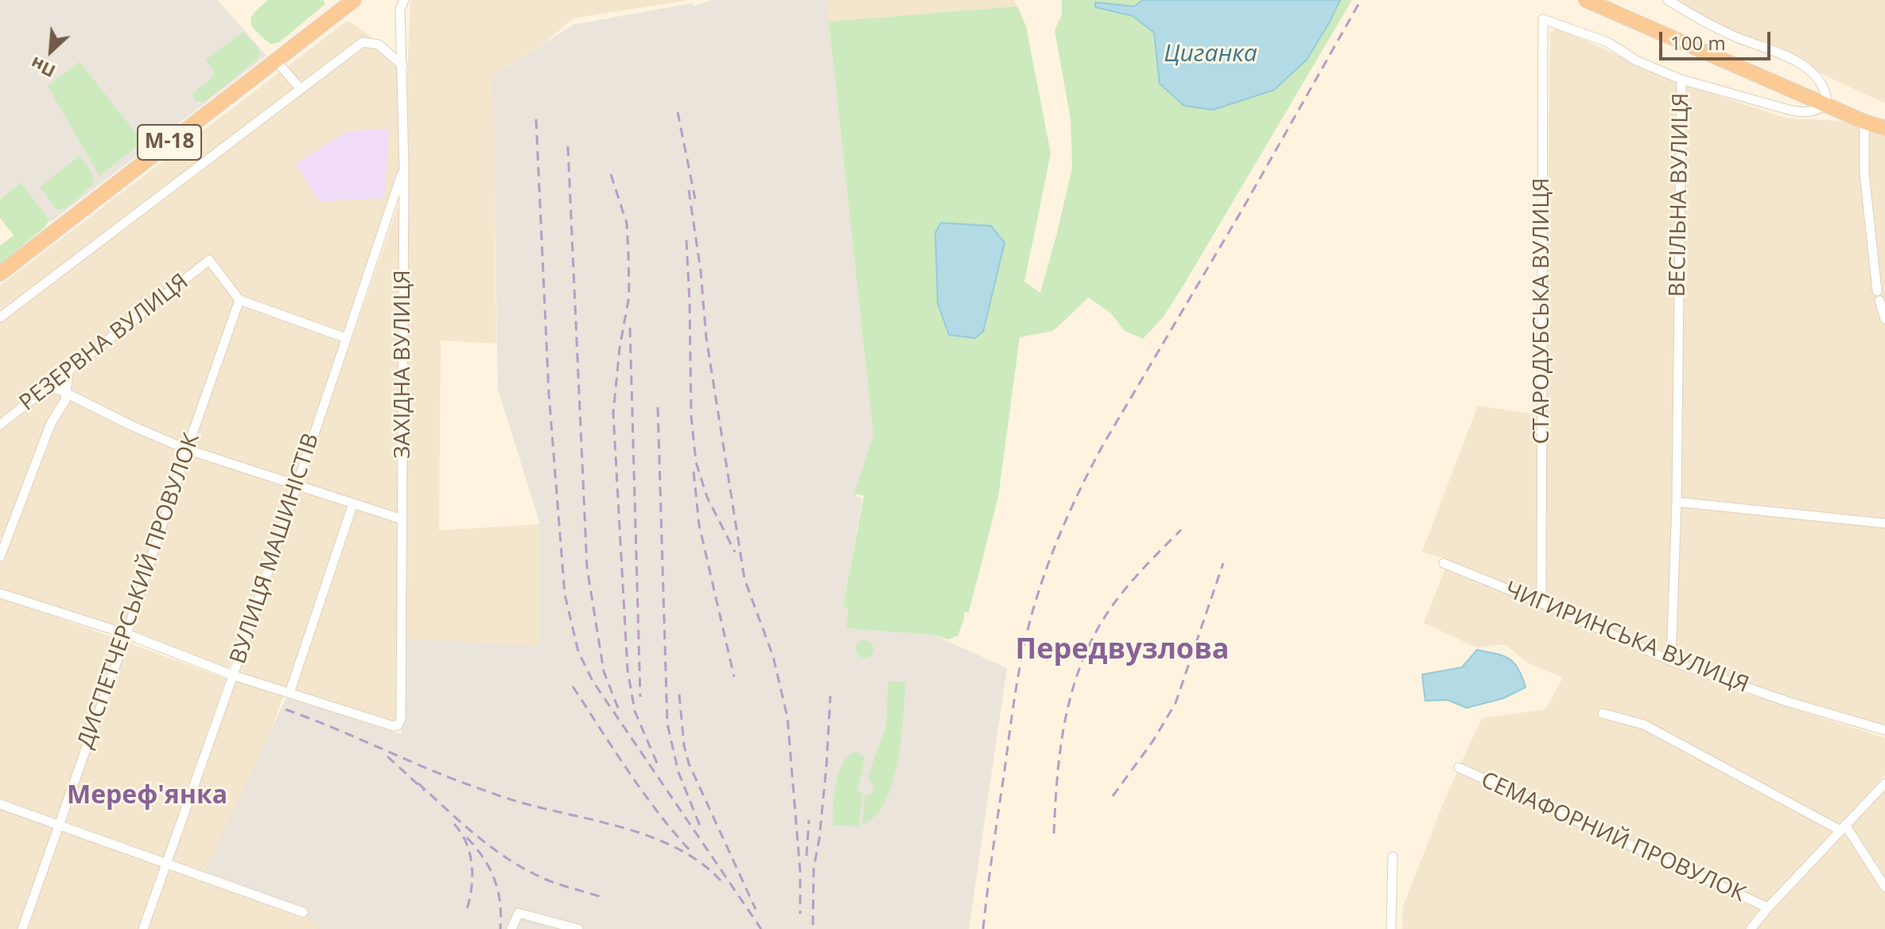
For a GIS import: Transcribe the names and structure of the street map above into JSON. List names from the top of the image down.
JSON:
{
  "streets": {
    "highway": ["М-18"],
    "street": [
      "ВЕСІЛЬНА ВУЛИЦЯ",
      "СТАРОДУБСЬКА ВУЛИЦЯ",
      "РЕЗЕРВНА ВУЛИЦЯ",
      "ЗАХІДНА ВУЛИЦЯ",
      "ВУЛИЦЯ МАШИНІСТІВ",
      "ДИСПЕТЧЕРСЬКИЙ ПРОВУЛОК",
      "ЧИГИРИНСЬКА ВУЛИЦЯ",
      "СЕМАФОРНИЙ ПРОВУЛОК"
    ]
  },
  "crossings": [
    ["ВЕСІЛЬНА ВУЛИЦЯ", "СТАРОДУБСЬКА ВУЛИЦЯ"],
    ["ВЕСІЛЬНА ВУЛИЦЯ", "ЧИГИРИНСЬКА ВУЛИЦЯ"],
    ["СТАРОДУБСЬКА ВУЛИЦЯ", "ЧИГИРИНСЬКА ВУЛИЦЯ"],
    ["РЕЗЕРВНА ВУЛИЦЯ", "ДИСПЕТЧЕРСЬКИЙ ПРОВУЛОК"],
    ["ЗАХІДНА ВУЛИЦЯ", "ВУЛИЦЯ МАШИНІСТІВ"]
  ],
  "districts": ["Передвузлова", "Мереф'янка"],
  "water": ["Циганка"],
  "scale_bar": "100 m",
  "north": "bottom left"
}
